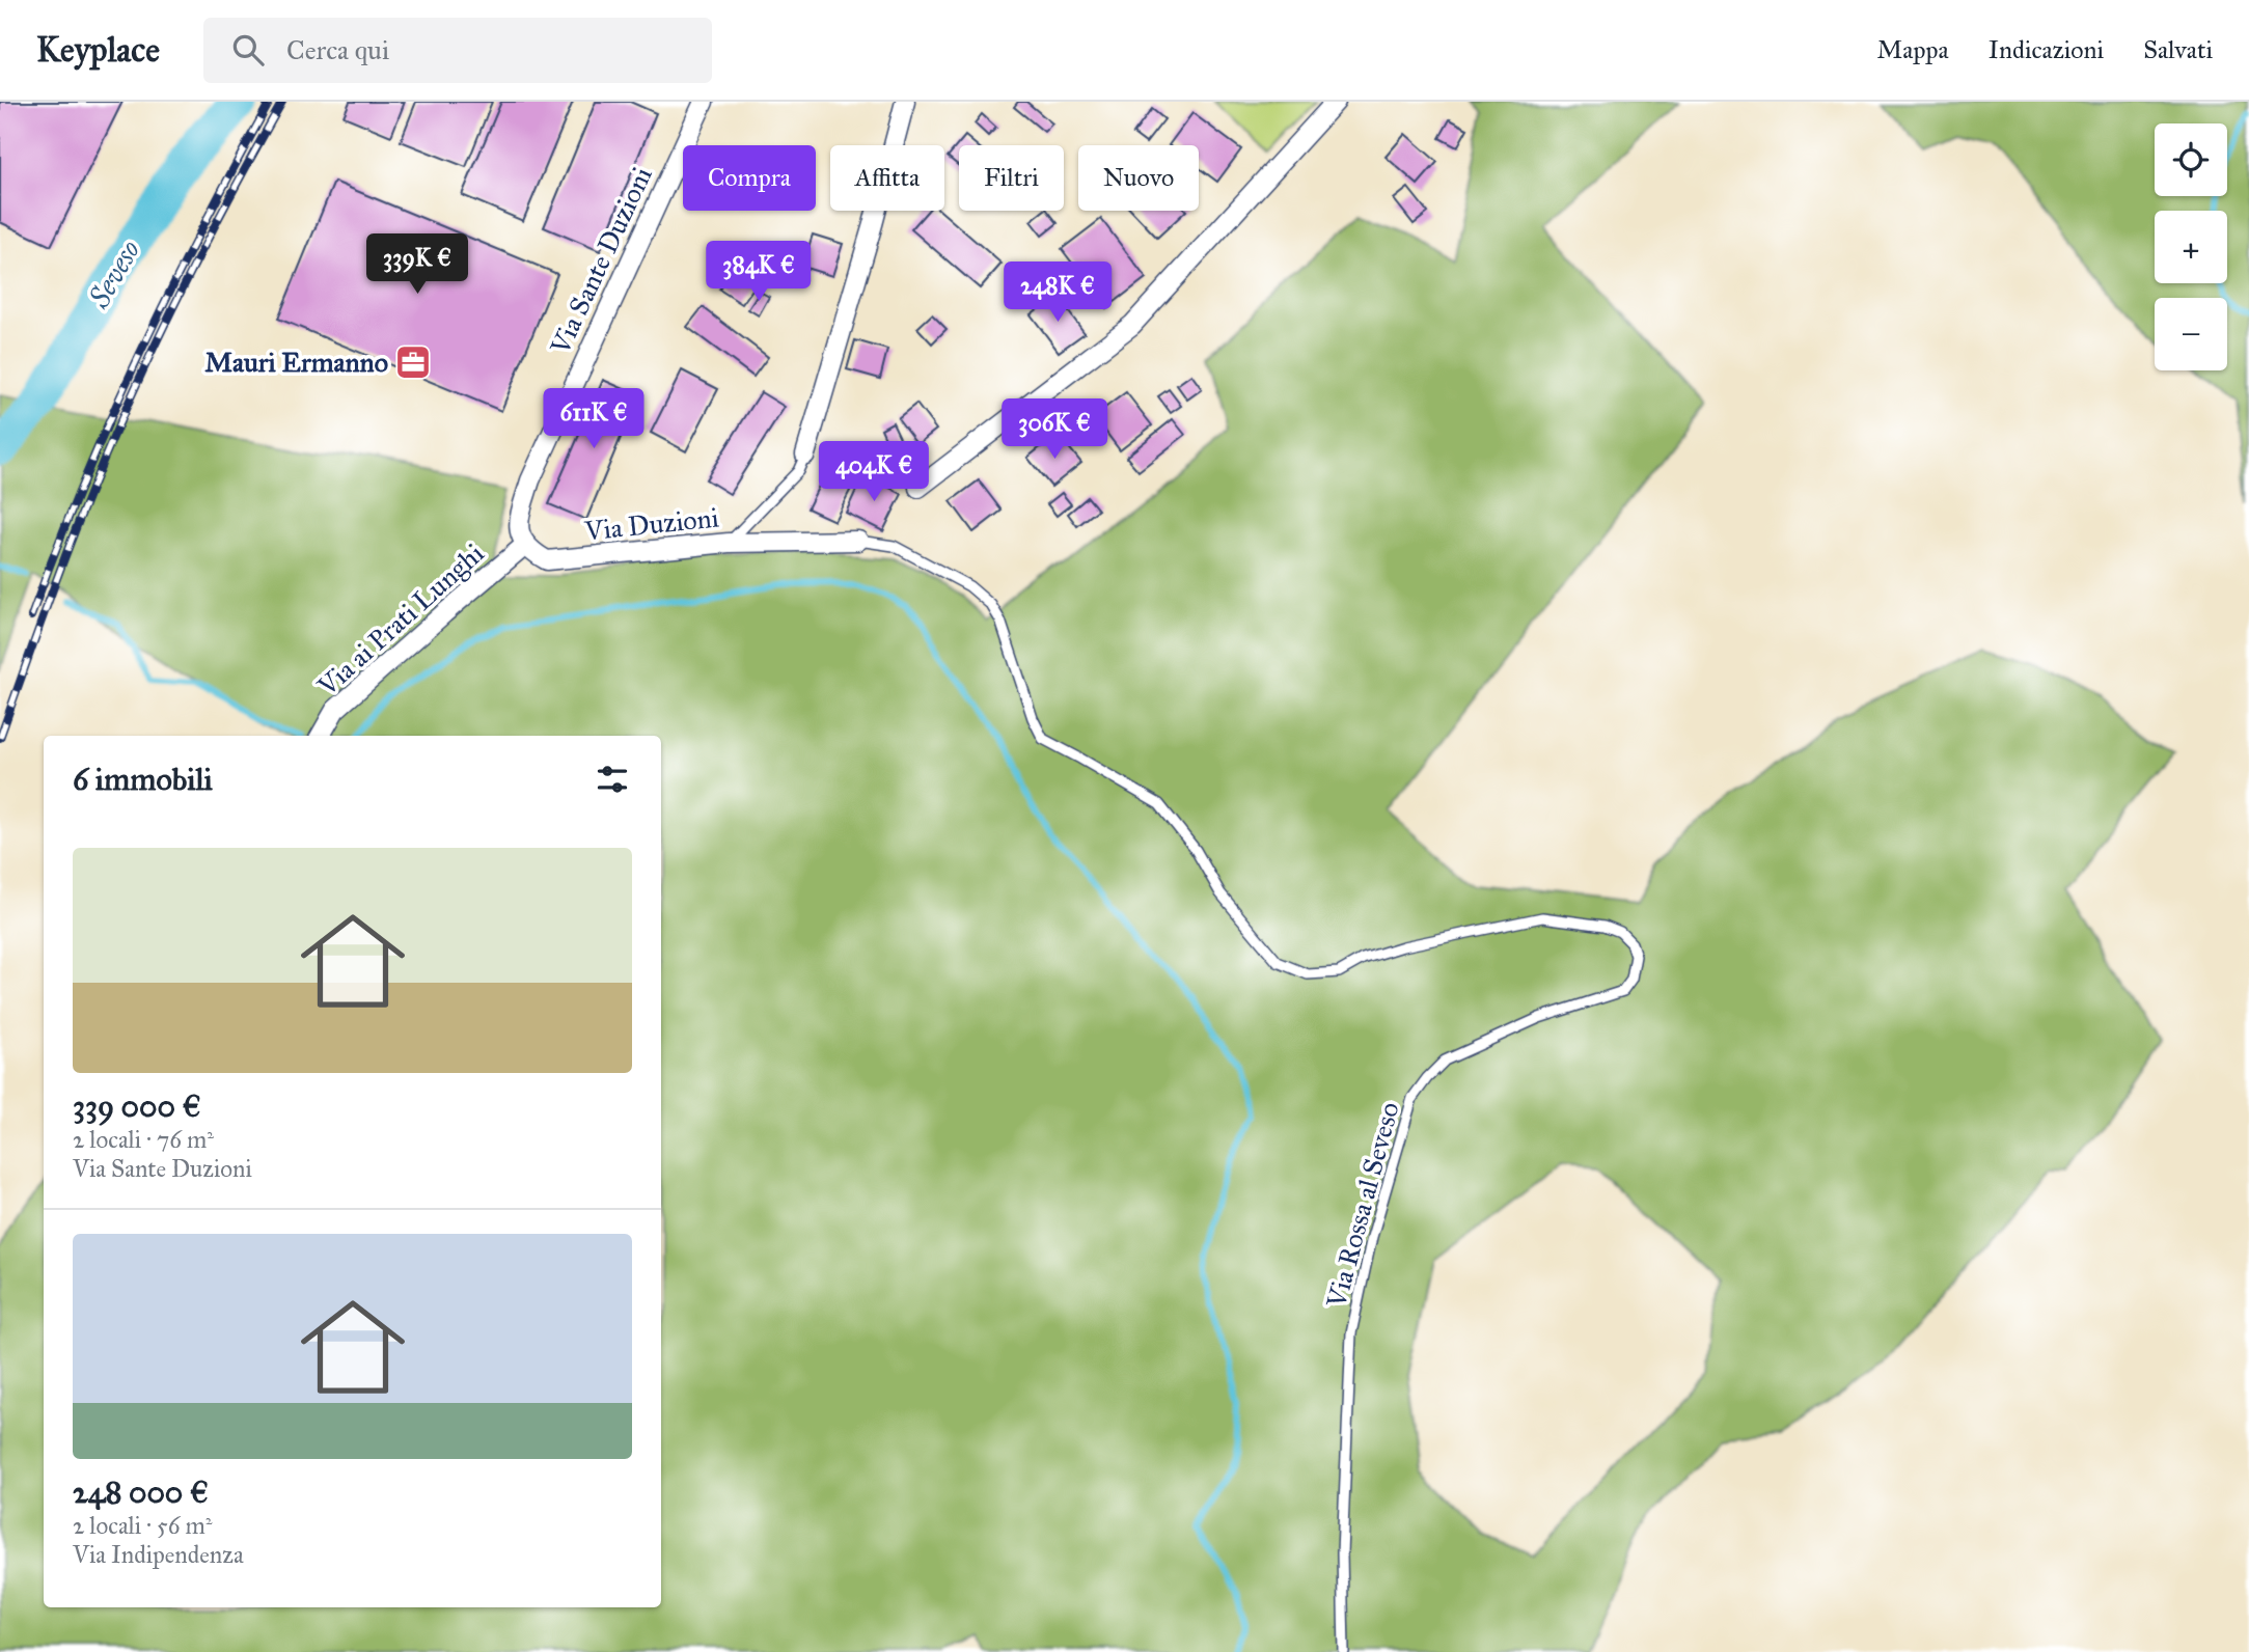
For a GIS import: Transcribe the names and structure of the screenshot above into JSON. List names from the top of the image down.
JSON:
{
  "streets": {
    "street": ["Via Sante Duzioni", "Via Duzioni", "Via ai Prati Lunghi"],
    "lane": ["Via Rossa al Seveso"]
  },
  "crossings": [
    ["Via Sante Duzioni", "Via Duzioni"],
    ["Via Sante Duzioni", "Via ai Prati Lunghi"],
    ["Via Duzioni", "Via ai Prati Lunghi"],
    ["Via Duzioni", "Via Rossa al Seveso"]
  ],
  "water": ["Seveso"],
  "places": {
    "office": ["Mauri Ermanno"]
  },
  "page": {
    "header": "Keyplace",
    "search": "Cerca qui",
    "nav": ["Mappa", "Indicazioni", "Salvati"],
    "map_buttons": ["+", "−"],
    "chip": [
      "Compra",
      "Affitta",
      "Filtri",
      "Nuovo"
    ],
    "price": [
      "339K €",
      "384K €",
      "248K €",
      "611K €",
      "306K €",
      "404K €"
    ],
    "heading": "6 immobili",
    "list": [
      {
        "name": "339 000 €",
        "note": "2 locali · 76 m² · Via Sante Duzioni"
      },
      {
        "name": "248 000 €",
        "note": "2 locali · 56 m² · Via Indipendenza"
      }
    ]
  }
}
